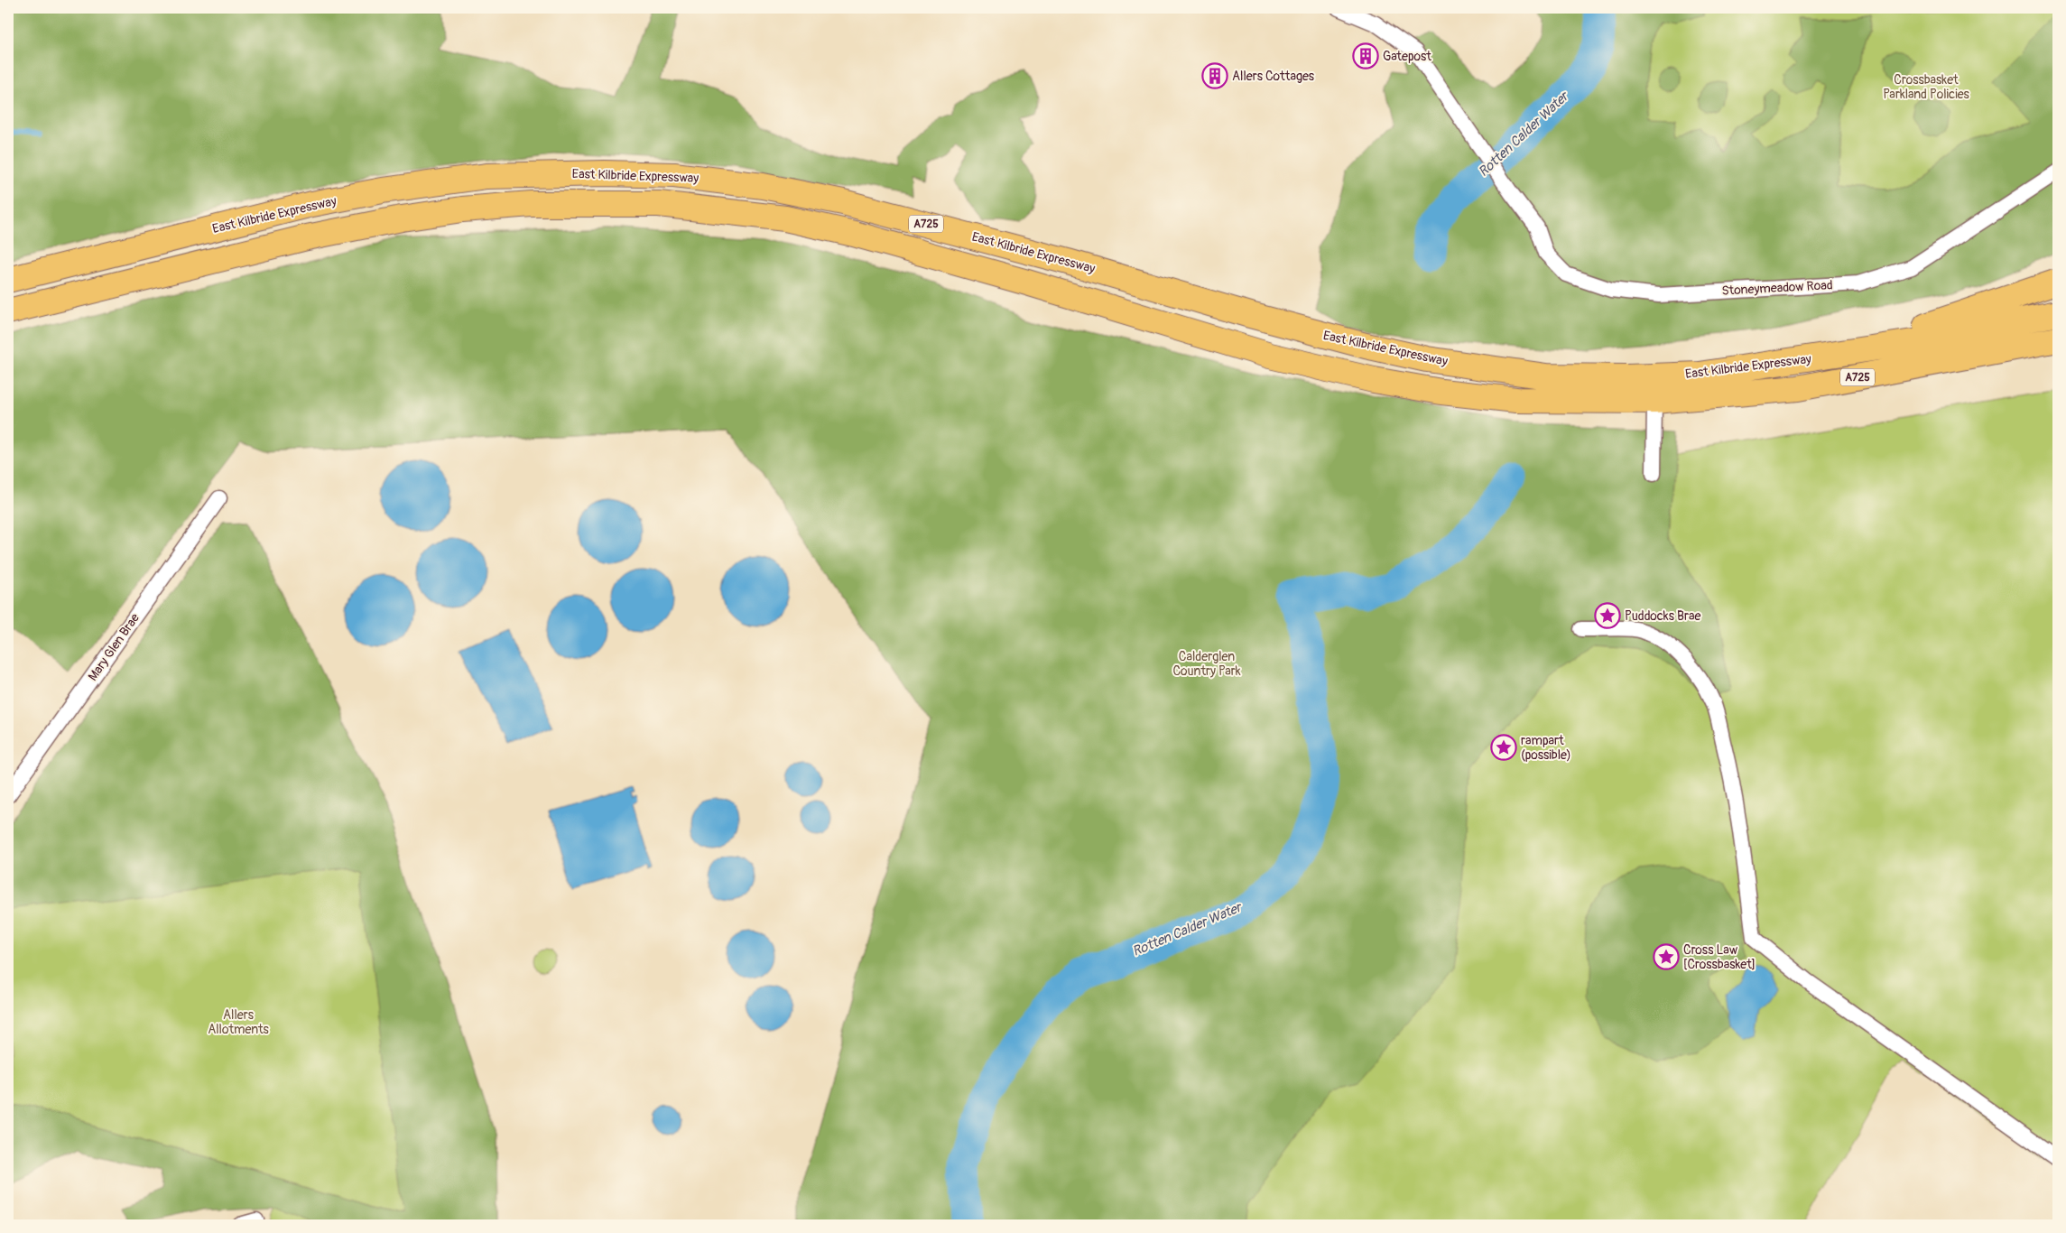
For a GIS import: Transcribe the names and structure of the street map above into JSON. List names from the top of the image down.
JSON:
{
  "streets": {
    "highway": ["East Kilbride Expressway", "A725"],
    "street": ["Stoneymeadow Road", "Mary Glen Brae"]
  },
  "water": ["Rotten Calder Water"],
  "parks": ["Crossbasket Parkland Policies", "Calderglen Country Park", "Allers Allotments"],
  "places": {
    "building": ["Gatepost", "Allers Cottages"],
    "place": ["Puddocks Brae", "rampart (possible)", "Cross Law [Crossbasket]"]
  }
}
